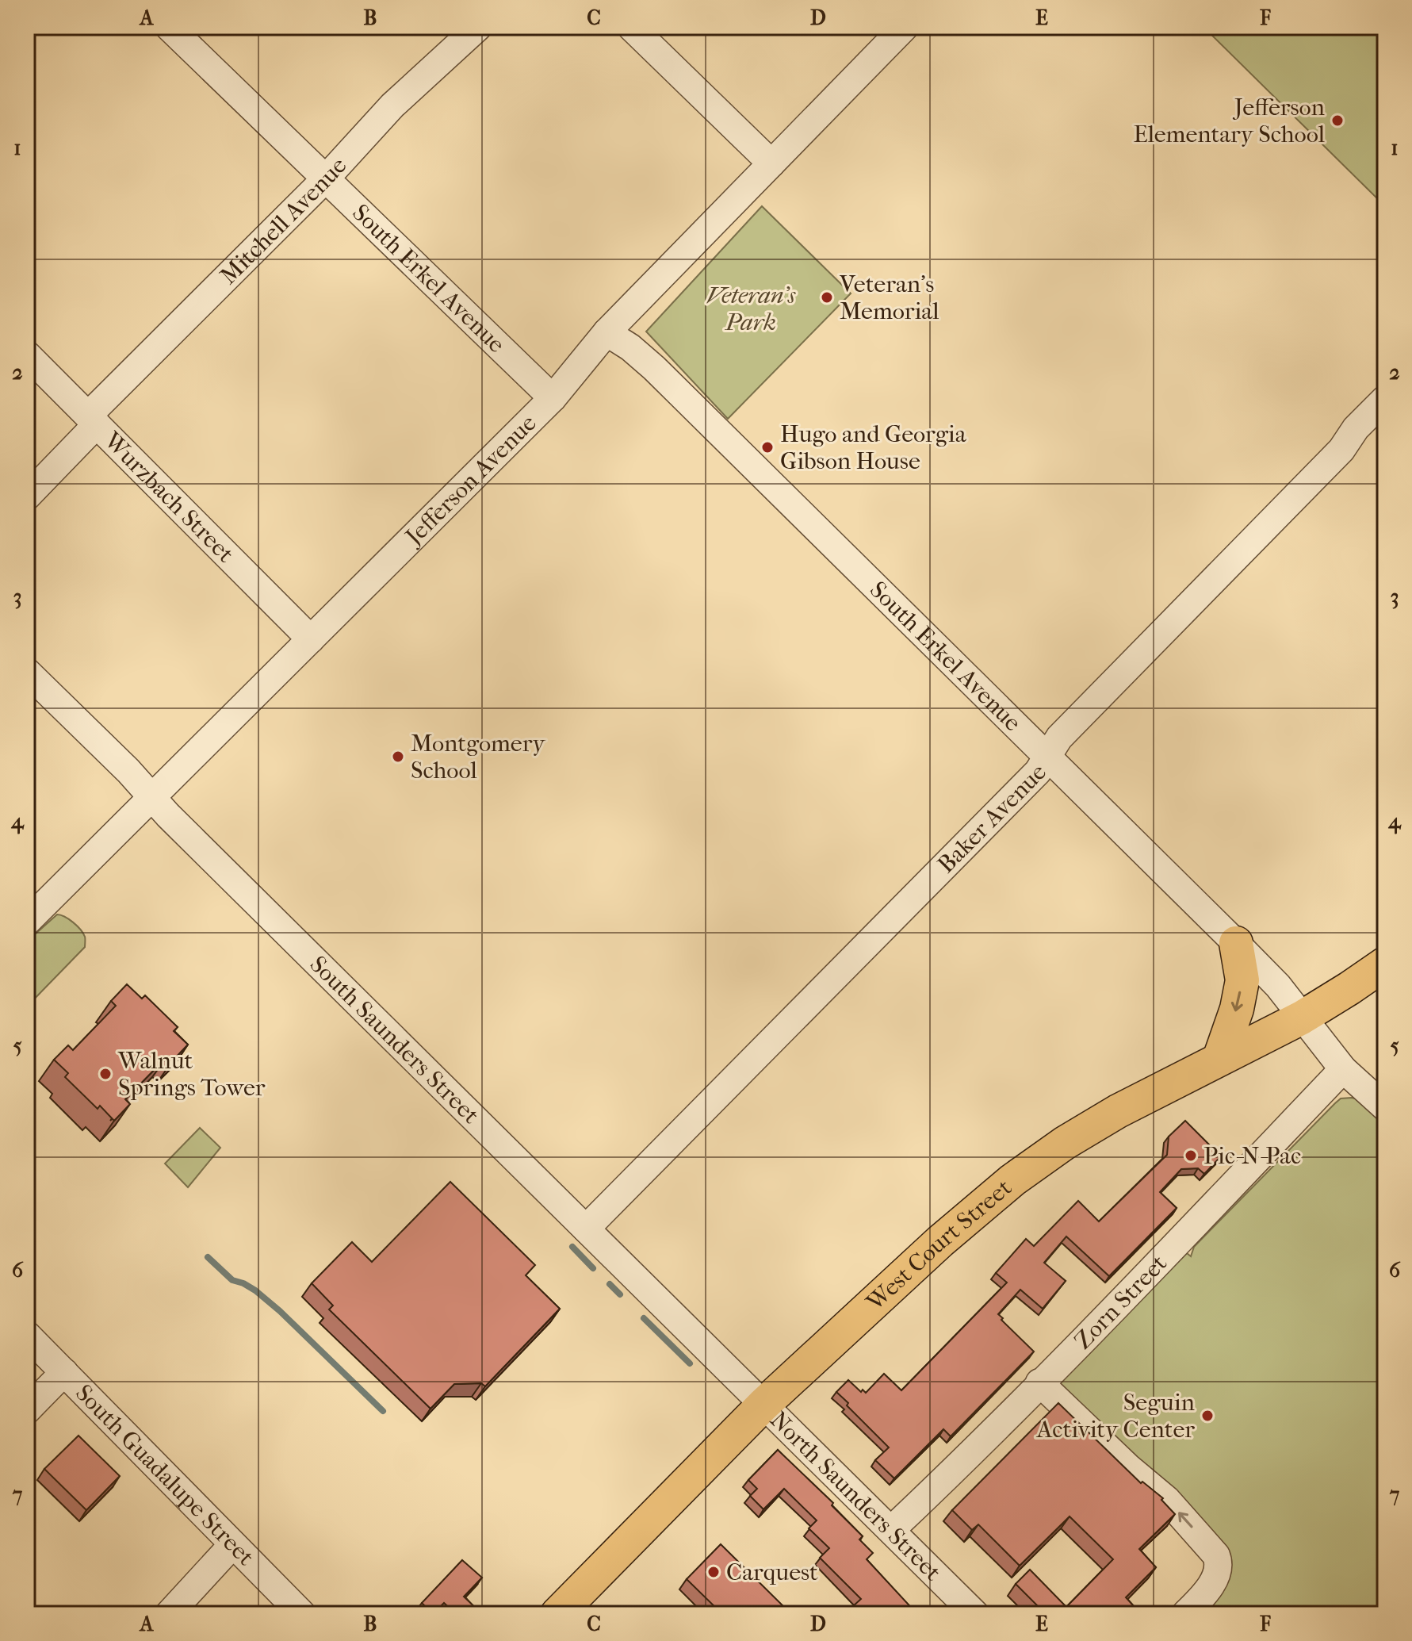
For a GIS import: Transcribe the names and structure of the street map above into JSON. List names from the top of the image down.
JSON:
{
  "streets": {
    "main road": ["West Court Street"],
    "street": [
      "Mitchell Avenue",
      "South Erkel Avenue",
      "Jefferson Avenue",
      "Wurzbach Street",
      "Baker Avenue",
      "South Saunders Street",
      "Zorn Street",
      "South Guadalupe Street",
      "North Saunders Street"
    ]
  },
  "crossings": [
    ["Mitchell Avenue", "South Erkel Avenue"],
    ["Mitchell Avenue", "Wurzbach Street"],
    ["South Erkel Avenue", "Jefferson Avenue"],
    ["South Erkel Avenue", "Baker Avenue"],
    ["South Erkel Avenue", "West Court Street"],
    ["South Erkel Avenue", "Zorn Street"],
    ["Jefferson Avenue", "Wurzbach Street"],
    ["Jefferson Avenue", "South Saunders Street"],
    ["Baker Avenue", "South Saunders Street"],
    ["South Saunders Street", "West Court Street"],
    ["South Saunders Street", "North Saunders Street"],
    ["West Court Street", "North Saunders Street"],
    ["Zorn Street", "North Saunders Street"]
  ],
  "parks": ["Veteran’s Park"],
  "places": [
    "Jefferson Elementary School",
    "Veteran’s Memorial",
    "Hugo and Georgia Gibson House",
    "Montgomery School",
    "Walnut Springs Tower",
    "Pic-N-Pac",
    "Seguin Activity Center",
    "Carquest"
  ],
  "grid": {
    "columns": [
      "A",
      "B",
      "C",
      "D",
      "E",
      "F"
    ],
    "rows": [
      "1",
      "2",
      "3",
      "4",
      "5",
      "6",
      "7"
    ]
  }
}
